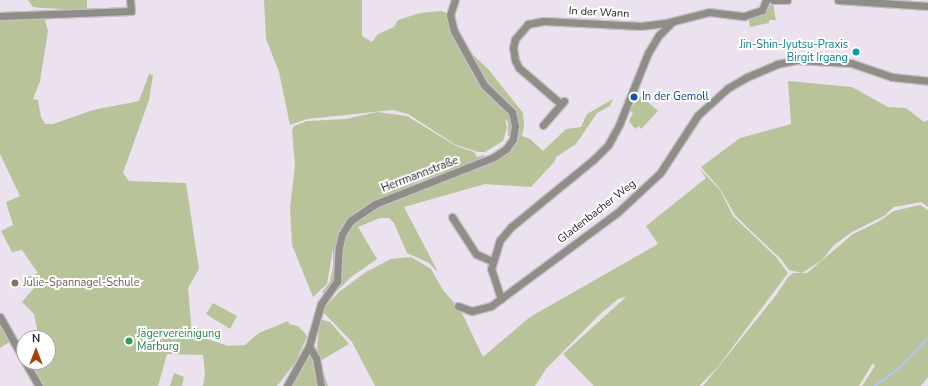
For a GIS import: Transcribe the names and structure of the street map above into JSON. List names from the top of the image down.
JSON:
{
  "streets": {
    "street": ["In der Wann", "Herrmannstraße", "Gladenbacher Weg"]
  },
  "places": [
    "Jin-Shin-Jyutsu-Praxis Birgit Irgang",
    "In der Gemoll",
    "Julie-Spannagel-Schule",
    "Jägervereinigung Marburg"
  ],
  "north": "top"
}
